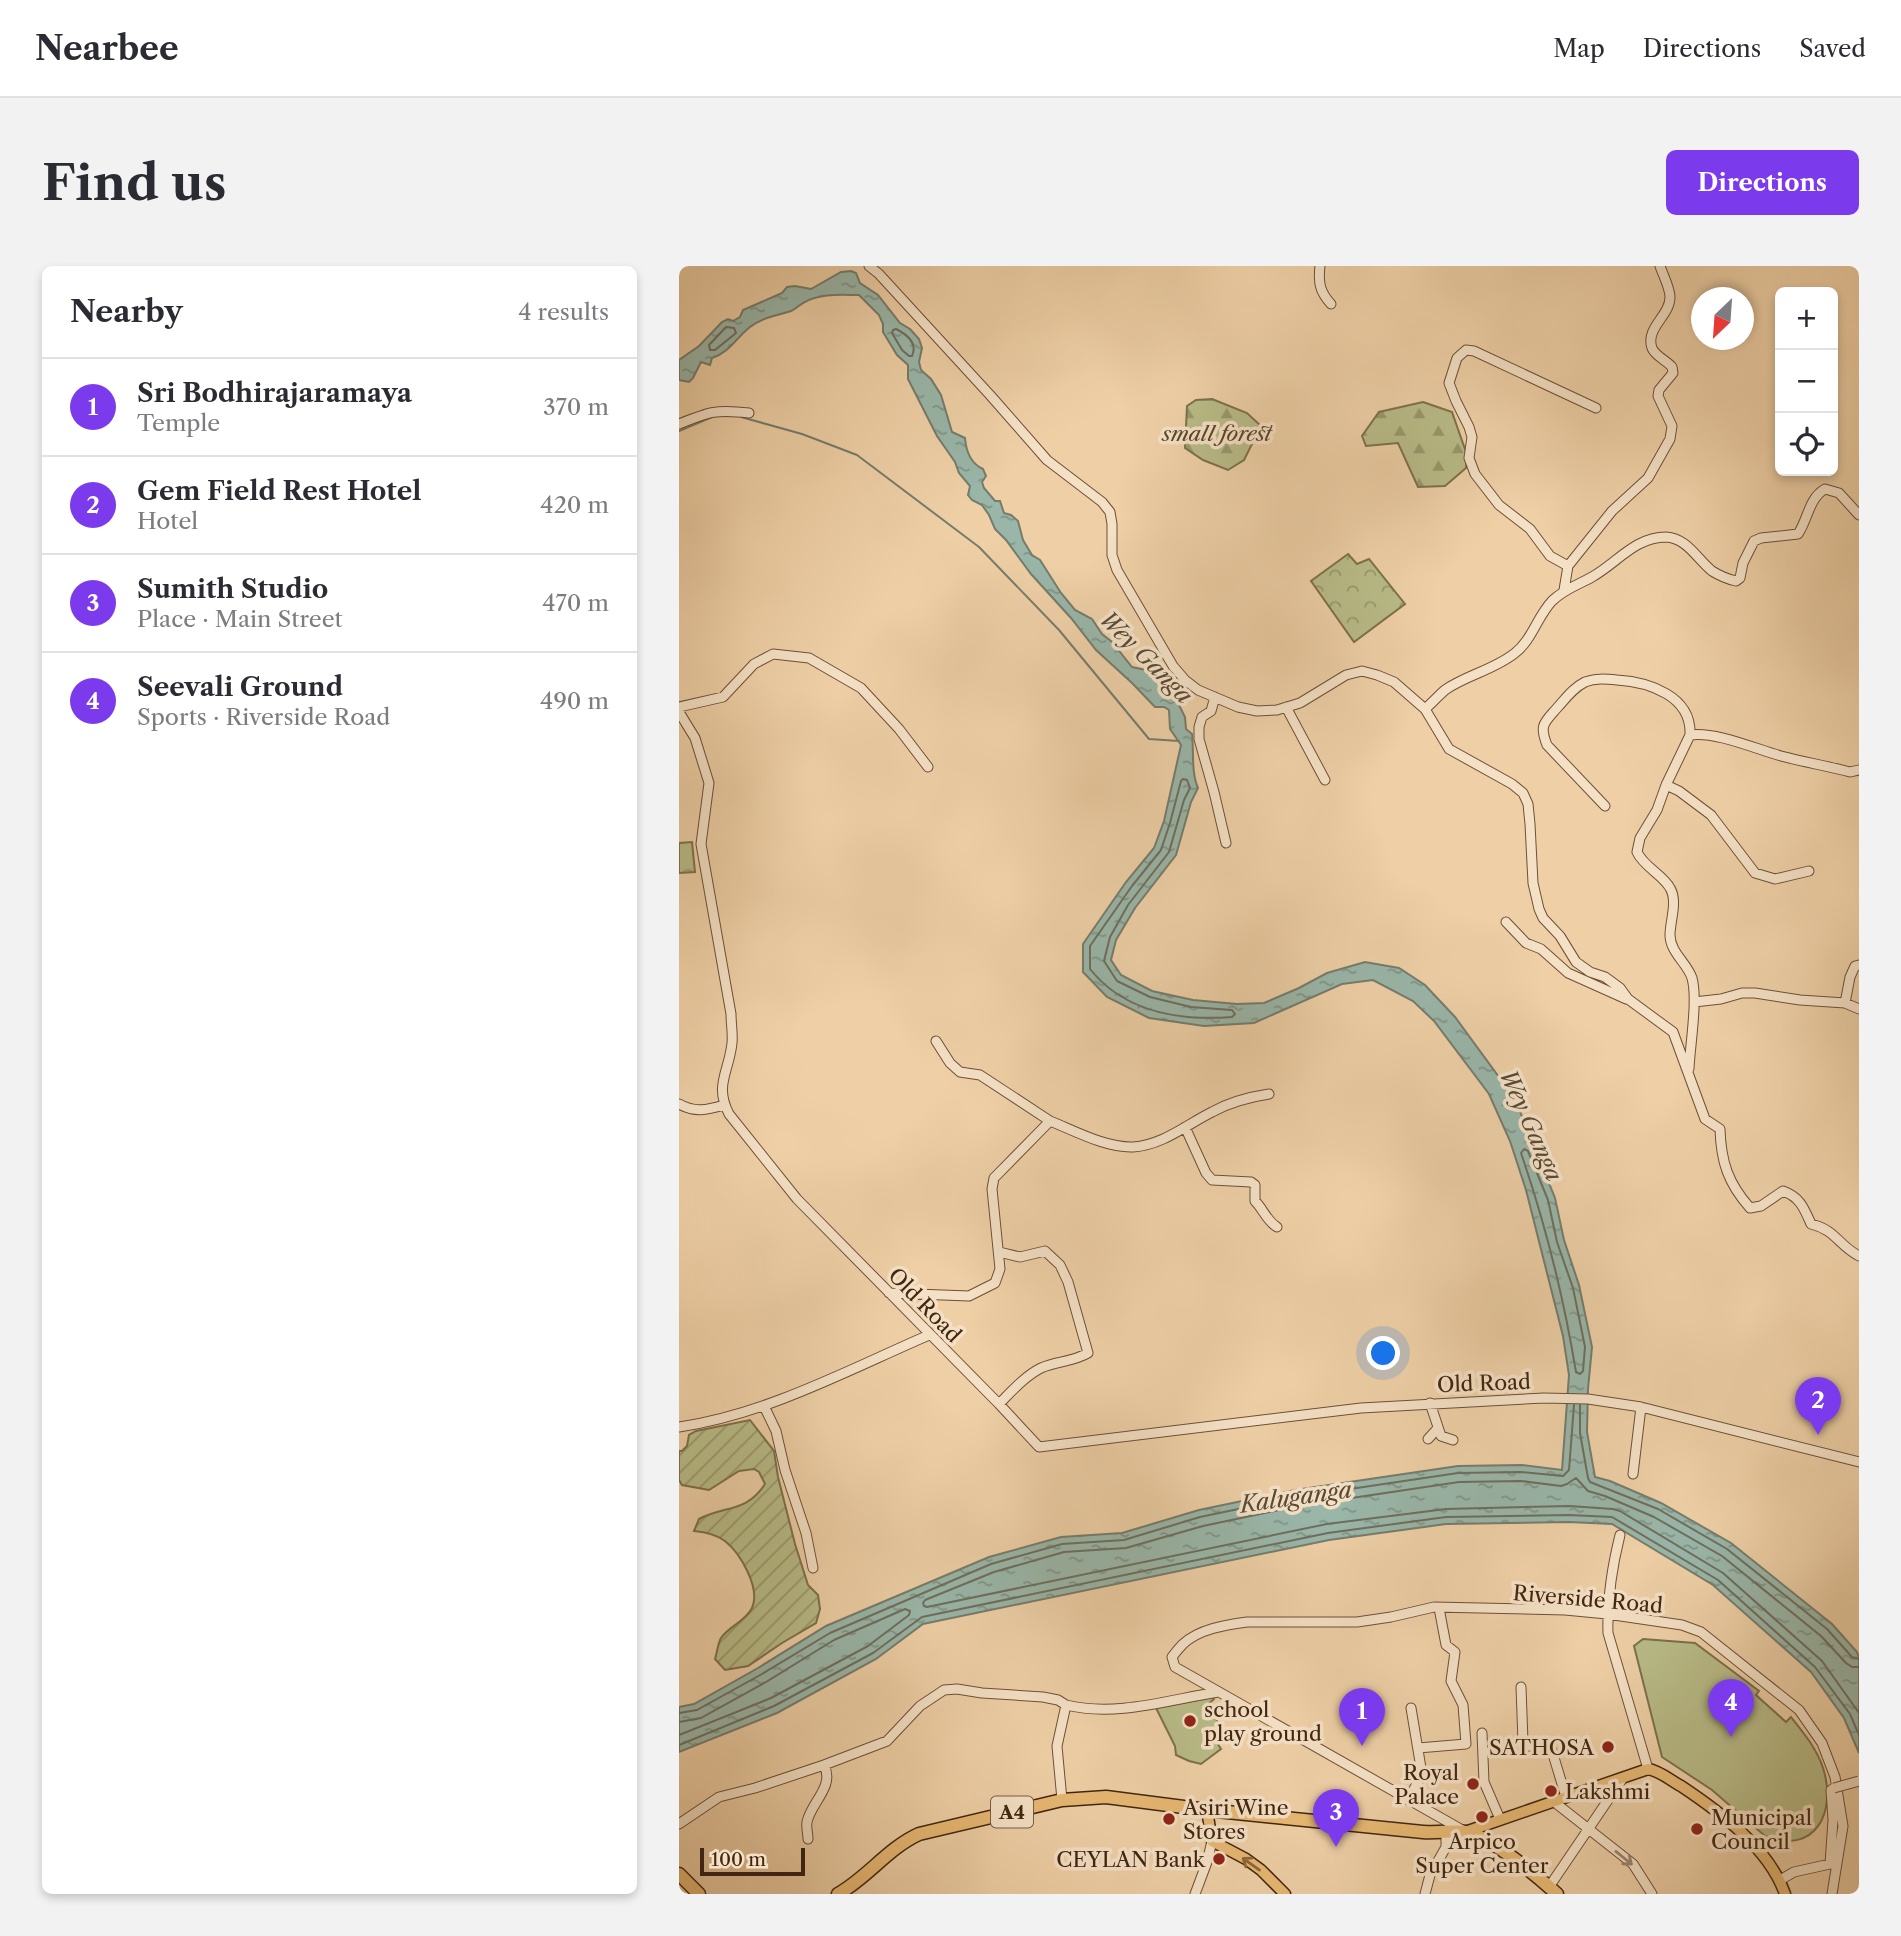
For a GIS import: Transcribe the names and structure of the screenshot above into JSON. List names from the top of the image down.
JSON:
{
  "streets": {
    "highway": ["A4"],
    "street": ["Old Road", "Riverside Road"]
  },
  "water": ["Wey Ganga", "Kaluganga"],
  "parks": ["small forest"],
  "places": [
    "school play ground",
    "SATHOSA",
    "Royal Palace",
    "Lakshmi",
    "Arpico Super Center",
    "Asiri Wine Stores",
    "Municipal Council",
    "CEYLAN Bank"
  ],
  "scale_bar": "100 m",
  "north": "bottom left",
  "page": {
    "header": "Nearbee",
    "nav": ["Map", "Directions", "Saved"],
    "buttons": "Directions",
    "title": "Find us",
    "heading": ["Nearby", "4 results"],
    "map_buttons": ["+", "−"],
    "list": [
      {
        "mark": "1",
        "name": "Sri Bodhirajaramaya",
        "note": "Temple",
        "value": "370 m"
      },
      {
        "mark": "2",
        "name": "Gem Field Rest Hotel",
        "note": "Hotel",
        "value": "420 m"
      },
      {
        "mark": "3",
        "name": "Sumith Studio",
        "note": "Place · Main Street",
        "value": "470 m"
      },
      {
        "mark": "4",
        "name": "Seevali Ground",
        "note": "Sports · Riverside Road",
        "value": "490 m"
      }
    ],
    "pins": [
      "2",
      "4",
      "1",
      "3"
    ],
    "scale": "100 m"
  }
}
